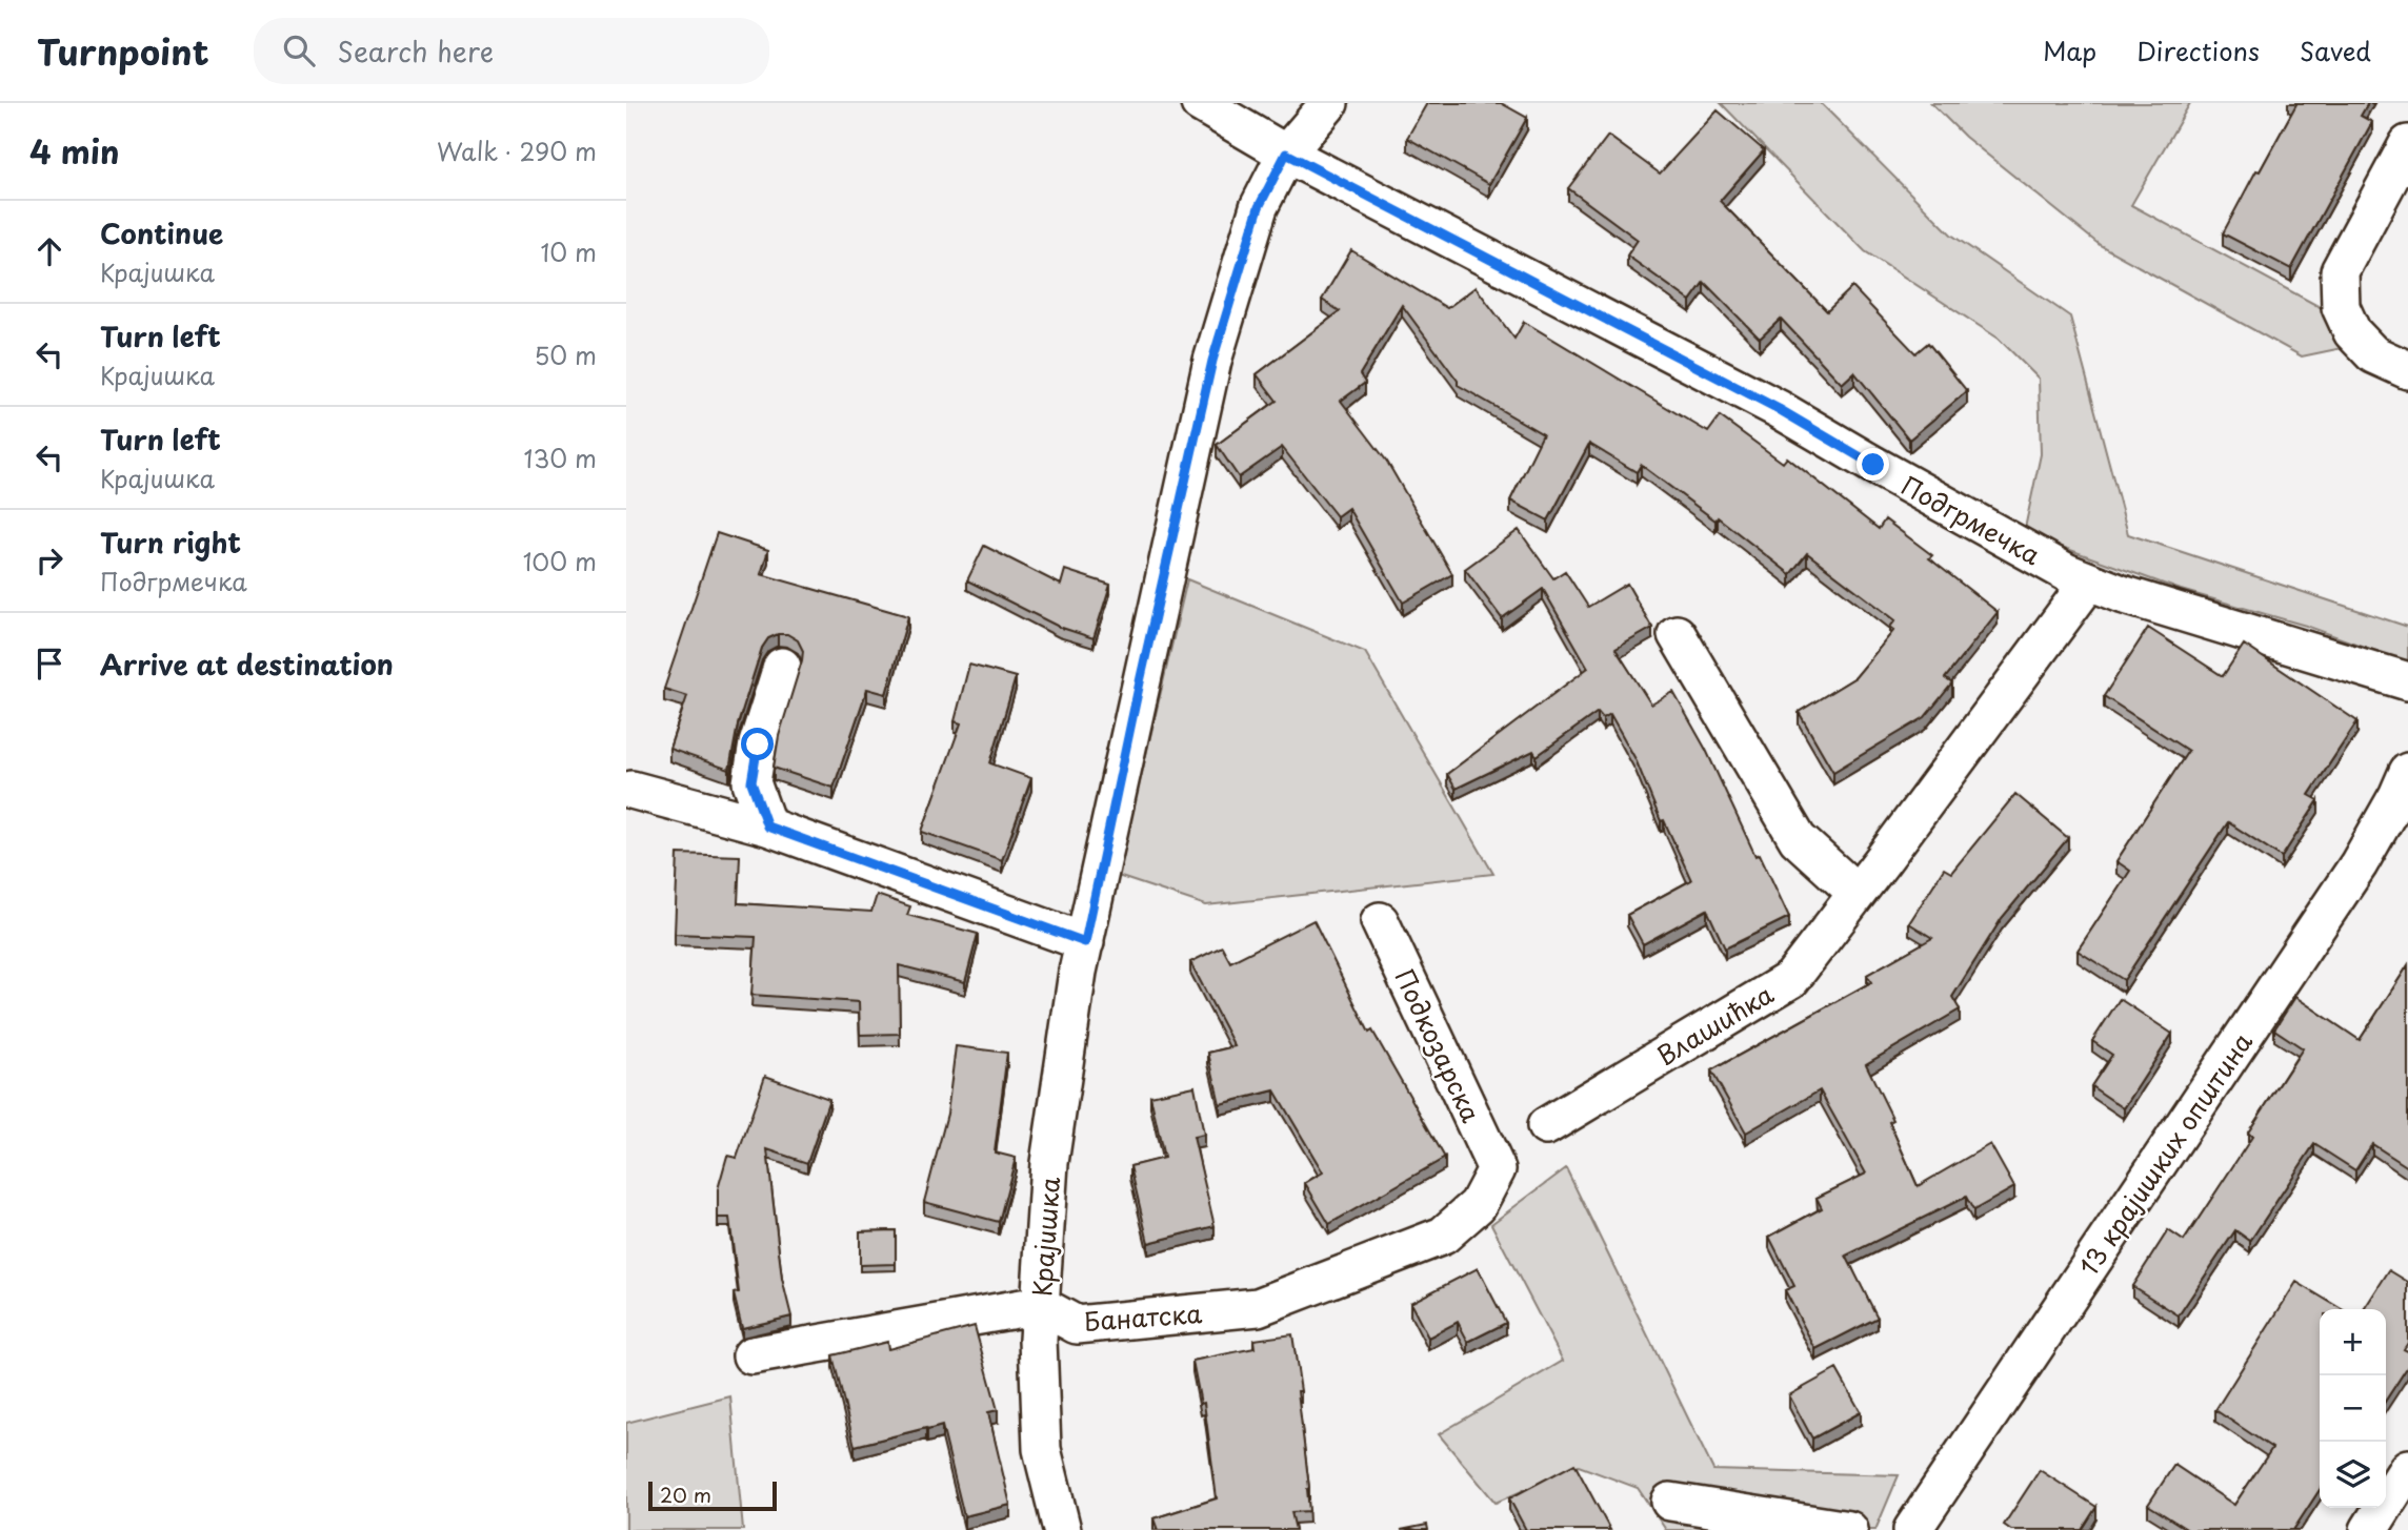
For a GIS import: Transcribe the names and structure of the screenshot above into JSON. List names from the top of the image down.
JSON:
{
  "streets": {
    "street": [
      "Подгрмечка",
      "Влашићка",
      "Подкозарска",
      "13 крајишких општина",
      "Крајишка",
      "Банатска"
    ]
  },
  "crossings": [
    ["Подгрмечка", "Влашићка"],
    ["Подгрмечка", "Крајишка"],
    ["Подкозарска", "Банатска"],
    ["Крајишка", "Банатска"]
  ],
  "scale_bar": "20 m",
  "page": {
    "header": "Turnpoint",
    "search": "Search here",
    "nav": ["Map", "Directions", "Saved"],
    "heading": ["4 min", "Walk · 290 m"],
    "list": [
      ["Continue", "Крајишка", "10 m"],
      ["Turn left", "Крајишка", "50 m"],
      ["Turn left", "Крајишка", "130 m"],
      ["Turn right", "Подгрмечка", "100 m"],
      "Arrive at destination"
    ],
    "map_buttons": ["+", "−"],
    "scale": "20 m"
  }
}
